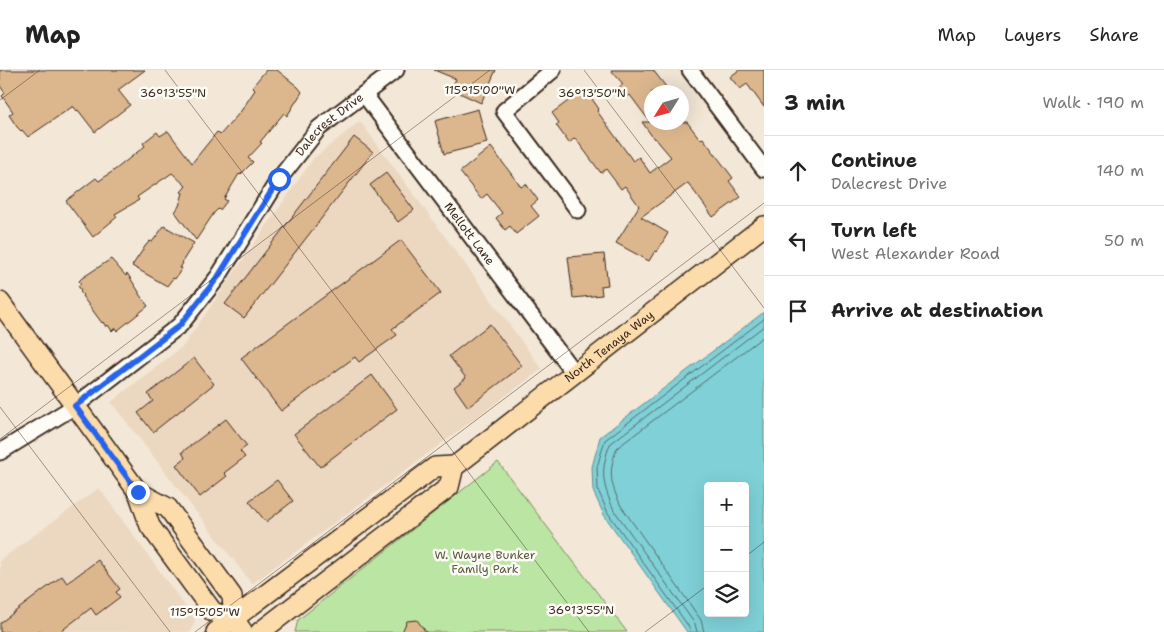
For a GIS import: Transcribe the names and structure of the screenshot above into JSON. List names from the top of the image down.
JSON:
{
  "streets": {
    "main road": ["North Tenaya Way"],
    "street": ["Dalecrest Drive", "Mellott Lane"]
  },
  "crossings": [
    ["Dalecrest Drive", "Mellott Lane"],
    ["Mellott Lane", "North Tenaya Way"]
  ],
  "parks": ["W. Wayne Bunker Family Park"],
  "north": "bottom left",
  "page": {
    "header": "Map",
    "nav": ["Map", "Layers", "Share"],
    "heading": ["3 min", "Walk · 190 m"],
    "list": [
      ["Continue", "Dalecrest Drive", "140 m"],
      ["Turn left", "West Alexander Road", "50 m"],
      "Arrive at destination"
    ],
    "map_buttons": ["+", "−"]
  },
  "coordinates": [
    "115°15'00\"W",
    "36°13'55\"N",
    "36°13'50\"N",
    "115°15'05\"W"
  ]
}
